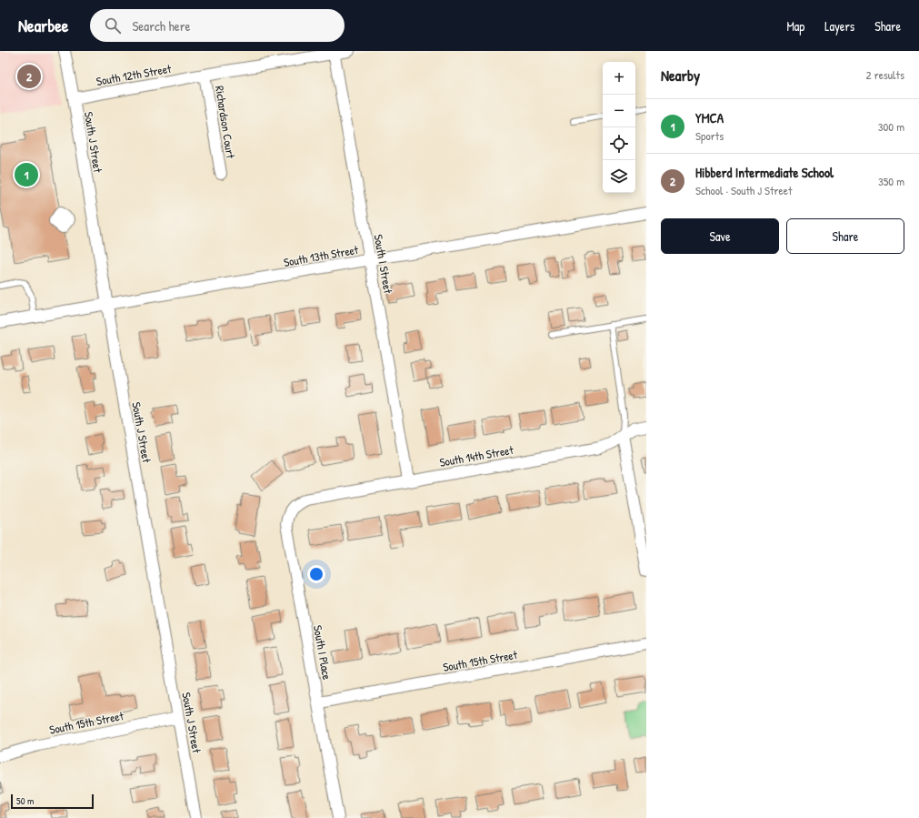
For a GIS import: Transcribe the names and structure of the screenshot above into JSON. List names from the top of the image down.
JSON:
{
  "streets": {
    "street": [
      "South 12th Street",
      "Richardson Court",
      "South J Street",
      "South 13th Street",
      "South I Street",
      "South 14th Street",
      "South I Place",
      "South 15th Street"
    ]
  },
  "crossings": [
    ["South 12th Street", "Richardson Court"],
    ["South 12th Street", "South J Street"],
    ["South 12th Street", "South I Street"],
    ["South J Street", "South 13th Street"],
    ["South J Street", "South 15th Street"],
    ["South 13th Street", "South I Street"],
    ["South I Street", "South 14th Street"],
    ["South 14th Street", "South I Place"],
    ["South I Place", "South 15th Street"]
  ],
  "scale_bar": "50 m",
  "page": {
    "header": "Nearbee",
    "search": "Search here",
    "nav": ["Map", "Layers", "Share"],
    "heading": ["Nearby", "2 results"],
    "map_buttons": ["+", "−"],
    "pins": ["2", "1"],
    "list": [
      {
        "mark": "1",
        "name": "YMCA",
        "note": "Sports",
        "value": "300 m"
      },
      {
        "mark": "2",
        "name": "Hibberd Intermediate School",
        "note": "School · South J Street",
        "value": "350 m"
      }
    ],
    "buttons": ["Save", "Share"],
    "scale": "50 m"
  }
}
